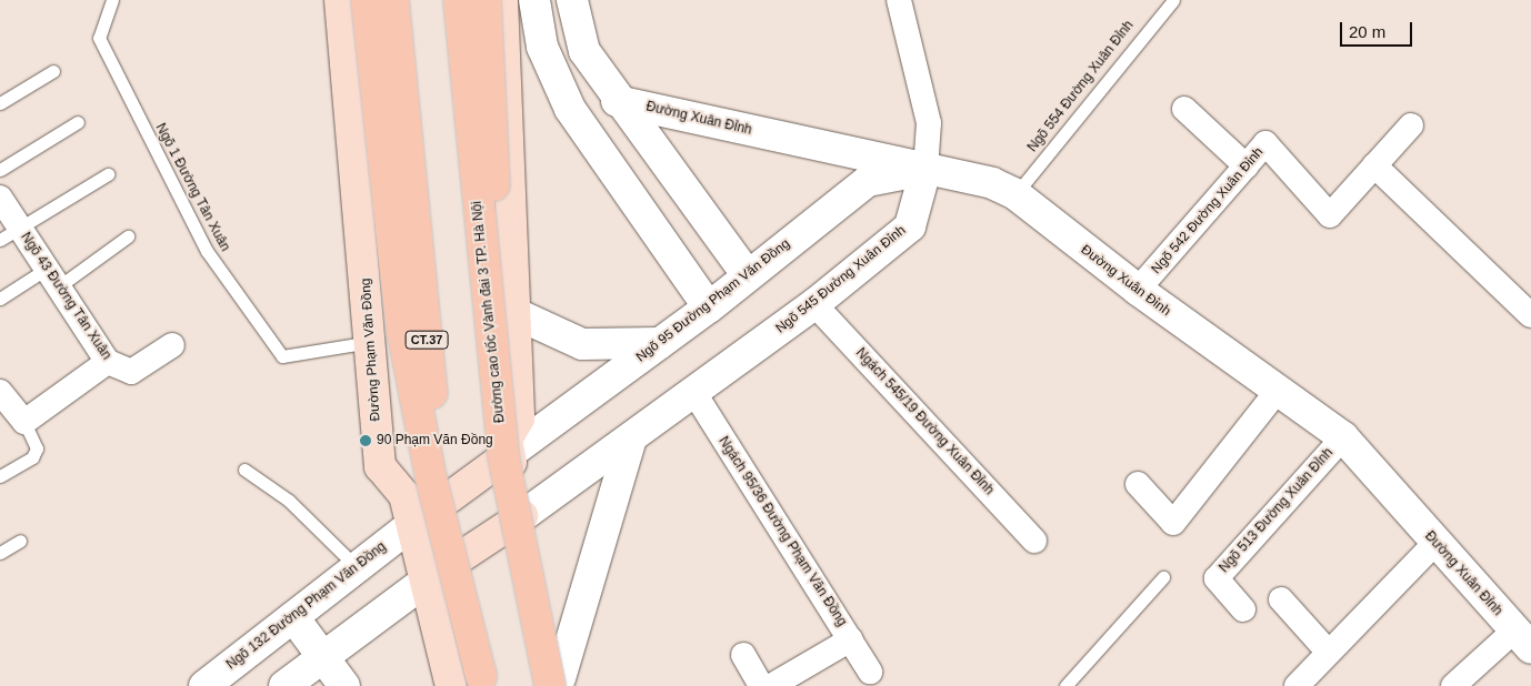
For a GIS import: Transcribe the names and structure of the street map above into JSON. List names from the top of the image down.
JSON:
{
  "streets": {
    "highway": ["Đường cao tốc Vành đai 3 TP. Hà Nội", "CT.37"],
    "main road": ["Đường Phạm Văn Đồng"],
    "street": [
      "Đường Xuân Đỉnh",
      "Ngõ 542 Đường Xuân Đỉnh",
      "Ngõ 545 Đường Xuân Đỉnh",
      "Ngõ 43 Đường Tân Xuân",
      "Ngõ 95 Đường Phạm Văn Đồng",
      "Ngách 545/19 Đường Xuân Đỉnh",
      "Ngõ 513 Đường Xuân Đỉnh",
      "Ngách 95/36 Đường Phạm Văn Đồng",
      "Ngõ 132 Đường Phạm Văn Đồng"
    ],
    "lane": ["Ngõ 554 Đường Xuân Đỉnh", "Ngõ 1 Đường Tân Xuân"]
  },
  "crossings": [
    ["Ngõ 554 Đường Xuân Đỉnh", "Đường Xuân Đỉnh"],
    ["Đường Xuân Đỉnh", "Ngõ 542 Đường Xuân Đỉnh"],
    ["Đường Xuân Đỉnh", "Ngõ 545 Đường Xuân Đỉnh"],
    ["Đường Xuân Đỉnh", "Ngõ 95 Đường Phạm Văn Đồng"],
    ["Đường Xuân Đỉnh", "Ngõ 513 Đường Xuân Đỉnh"],
    ["Ngõ 1 Đường Tân Xuân", "Đường Phạm Văn Đồng"],
    ["Ngõ 545 Đường Xuân Đỉnh", "Ngõ 95 Đường Phạm Văn Đồng"],
    ["Ngõ 545 Đường Xuân Đỉnh", "Ngách 545/19 Đường Xuân Đỉnh"],
    ["Ngõ 545 Đường Xuân Đỉnh", "Ngách 95/36 Đường Phạm Văn Đồng"],
    ["Ngõ 95 Đường Phạm Văn Đồng", "Đường cao tốc Vành đai 3 TP. Hà Nội"]
  ],
  "places": ["90 Phạm Văn Đồng"],
  "scale_bar": "20 m"
}
